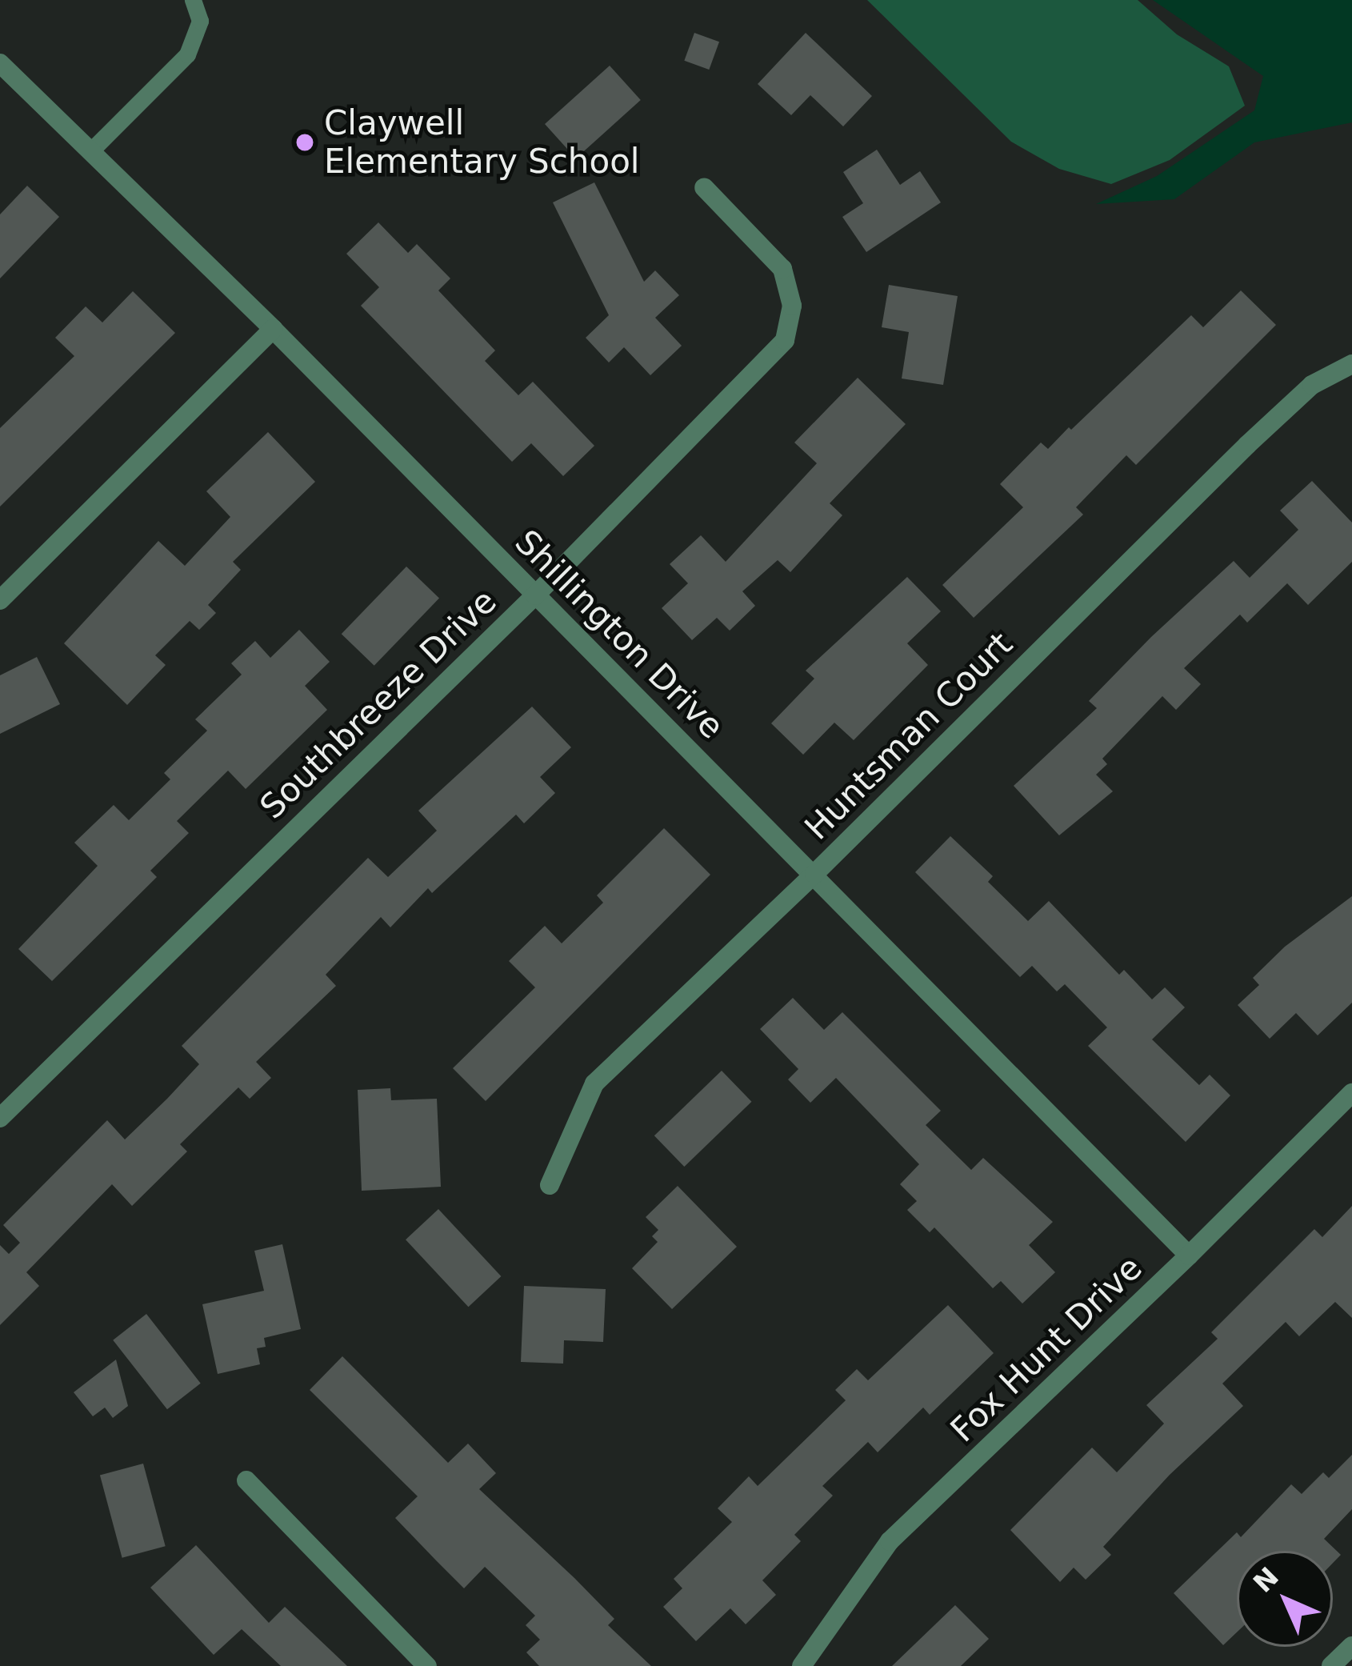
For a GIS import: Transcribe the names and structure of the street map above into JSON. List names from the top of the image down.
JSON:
{
  "streets": {
    "street": [
      "Shillington Drive",
      "Southbreeze Drive",
      "Huntsman Court",
      "Fox Hunt Drive"
    ]
  },
  "crossings": [
    ["Shillington Drive", "Southbreeze Drive"],
    ["Shillington Drive", "Huntsman Court"],
    ["Shillington Drive", "Fox Hunt Drive"]
  ],
  "places": ["Claywell Elementary School"],
  "north": "top left"
}
